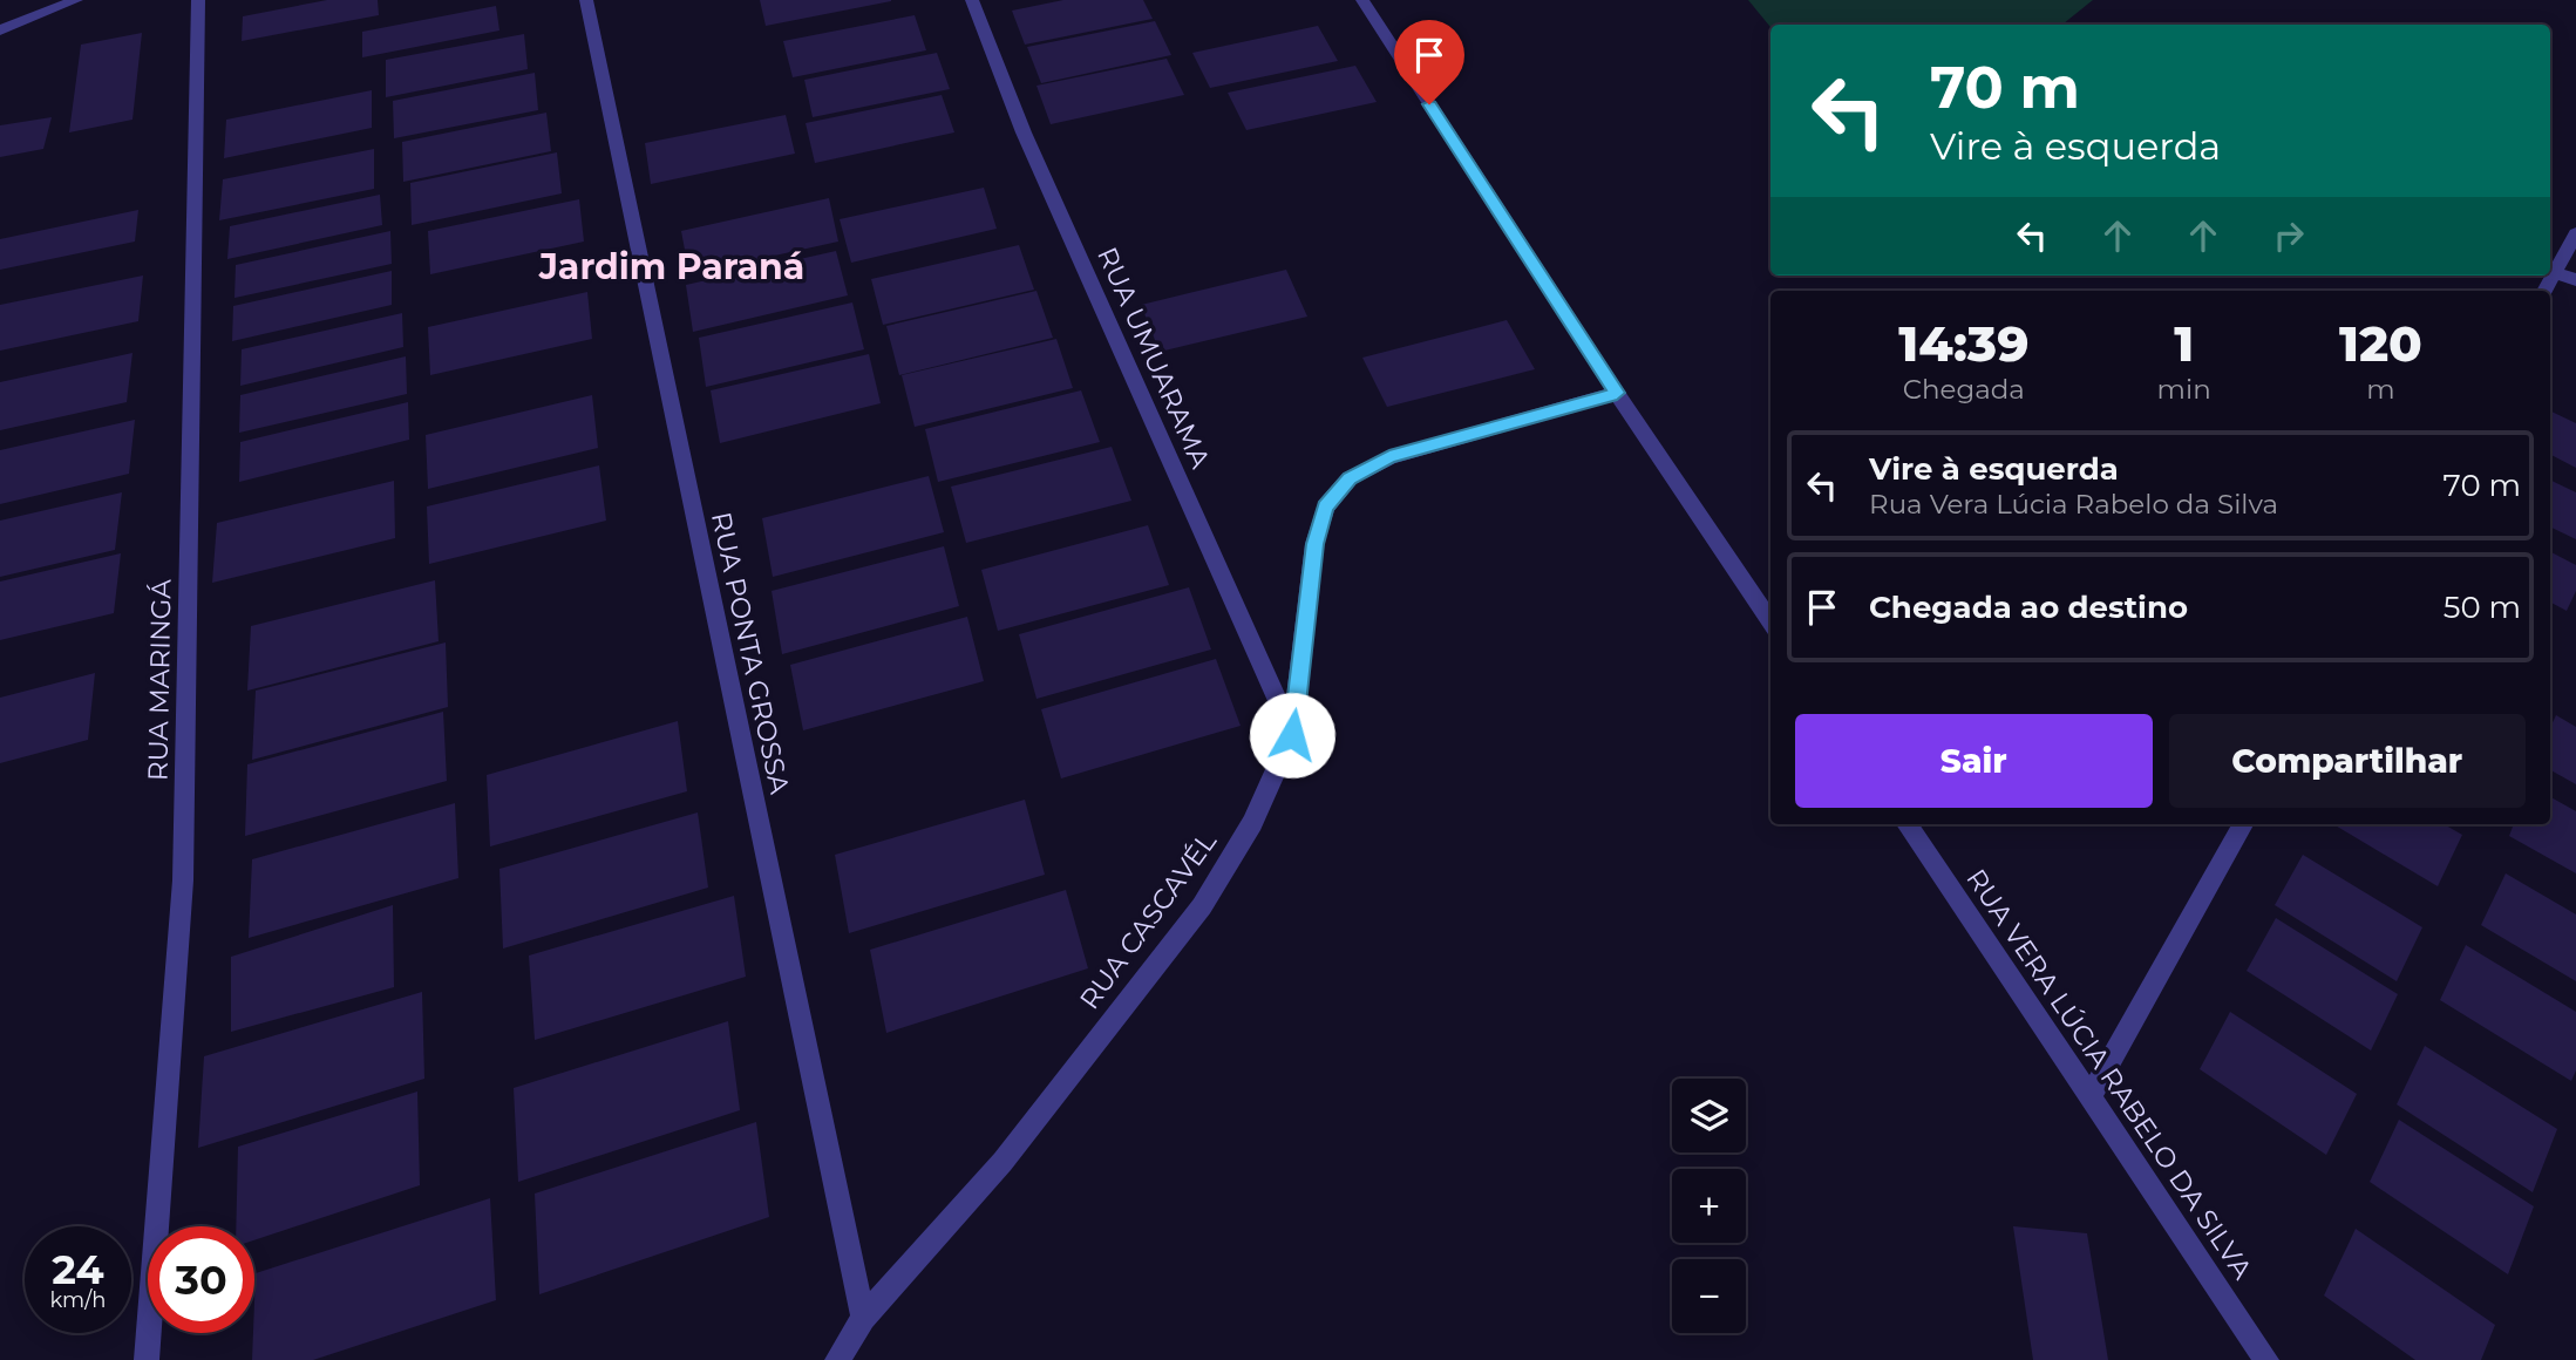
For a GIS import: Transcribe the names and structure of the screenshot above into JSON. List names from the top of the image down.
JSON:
{
  "streets": {
    "street": [
      "RUA UMUARAMA",
      "RUA PONTA GROSSA",
      "RUA MARINGÁ",
      "RUA CASCAVÉL",
      "RUA VERA LÚCIA RABELO DA SILVA"
    ]
  },
  "crossings": [
    ["RUA UMUARAMA", "RUA CASCAVÉL"],
    ["RUA PONTA GROSSA", "RUA CASCAVÉL"]
  ],
  "districts": ["Jardim Paraná"],
  "page": {
    "turn": ["70 m", "Vire à esquerda"],
    "eta": [
      "14:39",
      "Chegada",
      "1",
      "min",
      "120",
      "m"
    ],
    "list": [
      {
        "name": "Vire à esquerda",
        "note": "Rua Vera Lúcia Rabelo da Silva",
        "value": "70 m"
      },
      {
        "name": "Chegada ao destino",
        "value": "50 m"
      }
    ],
    "buttons": ["Sair", "Compartilhar"],
    "map_buttons": ["+", "−"],
    "speed": "24 km/h",
    "limit": "30"
  }
}
